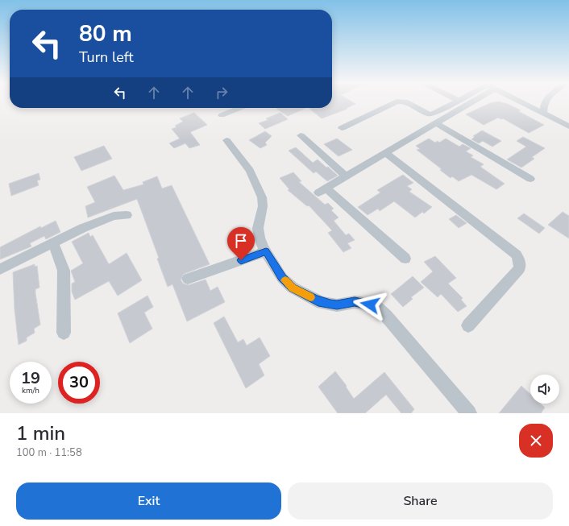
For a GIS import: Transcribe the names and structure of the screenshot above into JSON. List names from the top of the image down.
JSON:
{
  "page": {
    "turn": ["80 m", "Turn left"],
    "speed": "19 km/h",
    "limit": "30",
    "heading": ["1 min", "100 m · 11:58"],
    "buttons": ["Exit", "Share"]
  }
}
